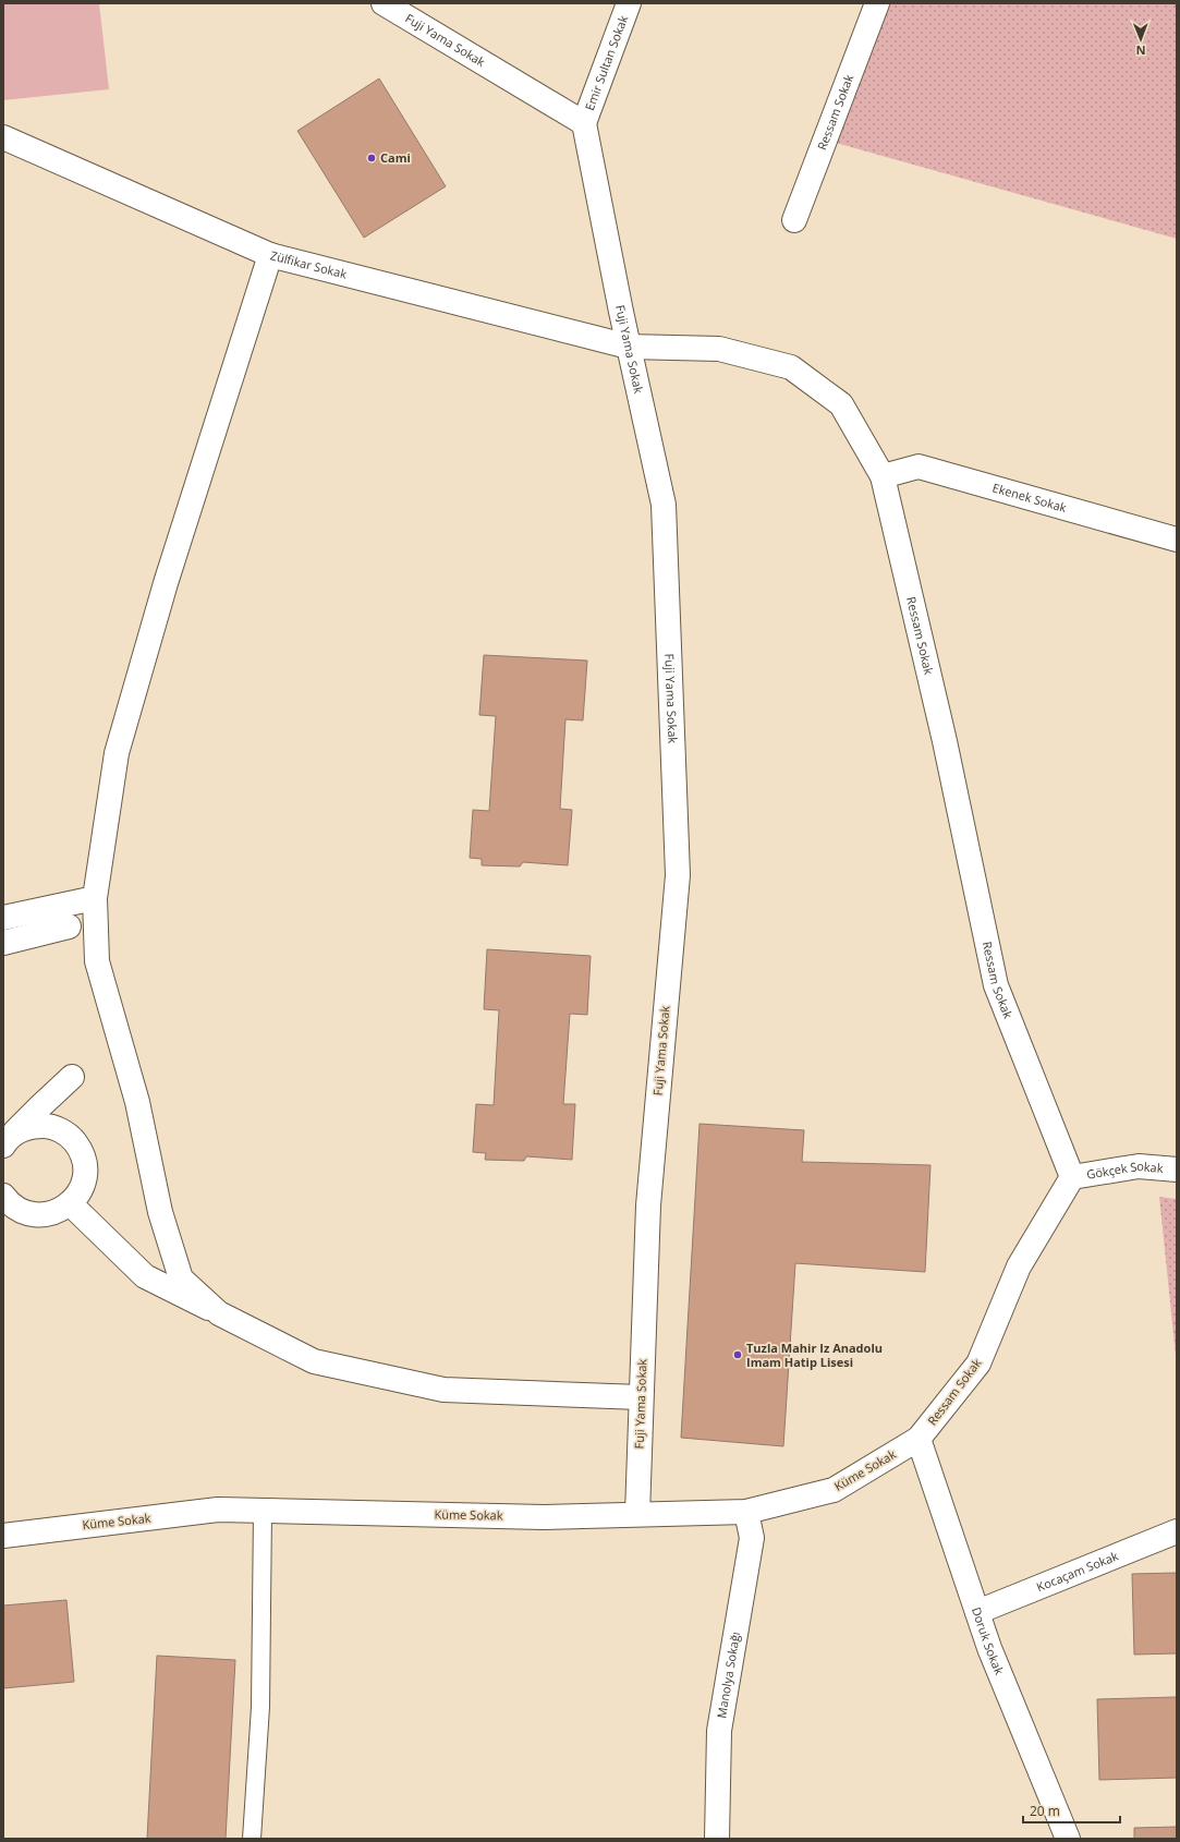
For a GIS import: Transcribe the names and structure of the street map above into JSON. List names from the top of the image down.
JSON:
{
  "streets": {
    "street": [
      "Fuji Yama Sokak",
      "Emir Sultan Sokak",
      "Ressam Sokak",
      "Zülfikar Sokak",
      "Ekenek Sokak",
      "Gökçek Sokak",
      "Küme Sokak",
      "Kocaçam Sokak",
      "Doruk Sokak",
      "Manolya Sokağı"
    ]
  },
  "crossings": [
    ["Fuji Yama Sokak", "Emir Sultan Sokak"],
    ["Fuji Yama Sokak", "Zülfikar Sokak"],
    ["Fuji Yama Sokak", "Küme Sokak"],
    ["Ressam Sokak", "Zülfikar Sokak"],
    ["Ressam Sokak", "Ekenek Sokak"],
    ["Ressam Sokak", "Gökçek Sokak"],
    ["Ressam Sokak", "Küme Sokak"],
    ["Ressam Sokak", "Doruk Sokak"],
    ["Zülfikar Sokak", "Ekenek Sokak"],
    ["Küme Sokak", "Doruk Sokak"],
    ["Küme Sokak", "Manolya Sokağı"],
    ["Kocaçam Sokak", "Doruk Sokak"]
  ],
  "places": ["Cami", "Tuzla Mahir Iz Anadolu Imam Hatip Lisesi"],
  "scale_bar": "20 m",
  "north": "bottom"
}
